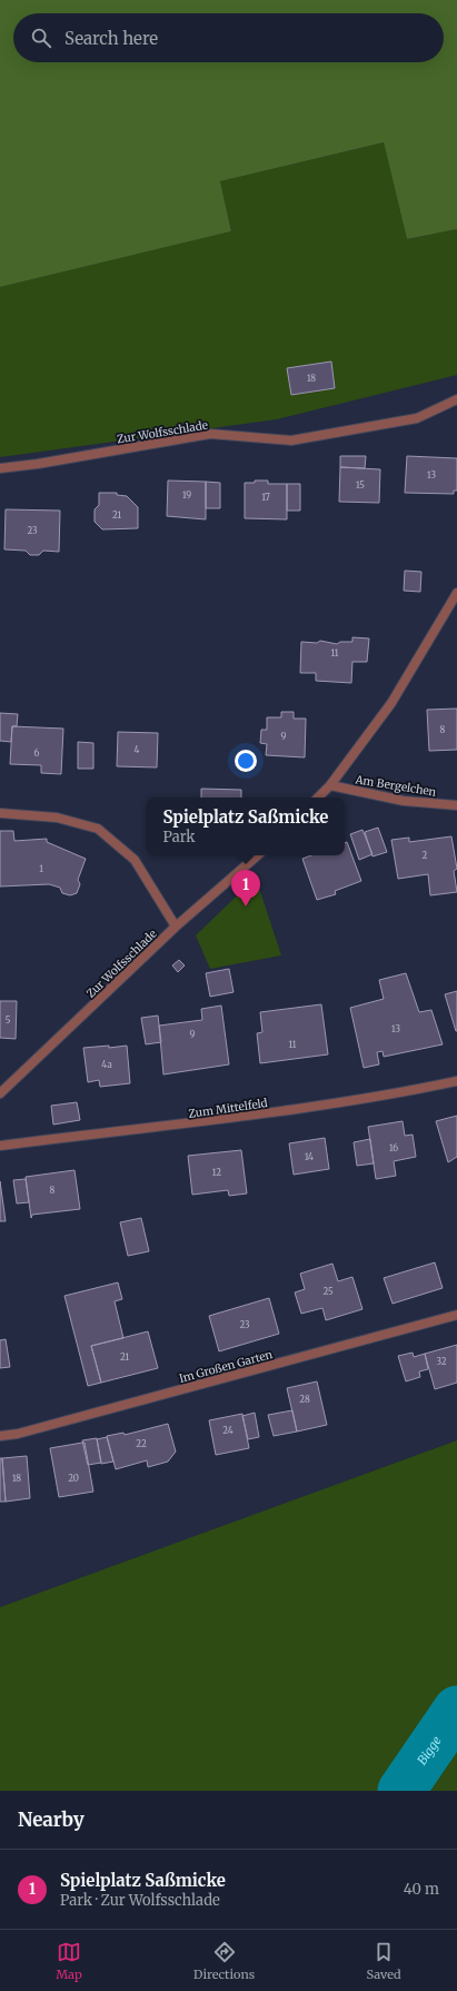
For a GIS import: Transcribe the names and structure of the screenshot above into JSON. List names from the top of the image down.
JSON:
{
  "streets": {
    "street": [
      "Zur Wolfsschlade",
      "Am Bergelchen",
      "Zum Mittelfeld",
      "Im Großen Garten"
    ]
  },
  "water": ["Bigge"],
  "house_numbers": [
    "18",
    "13",
    "15",
    "19",
    "17",
    "21",
    "23",
    "11",
    "8",
    "9",
    "4",
    "6",
    "2",
    "1",
    "5",
    "13",
    "9",
    "11",
    "4a",
    "16",
    "14",
    "12",
    "8",
    "25",
    "23",
    "21",
    "32",
    "28",
    "24",
    "22",
    "18",
    "20"
  ],
  "page": {
    "search": "Search here",
    "popup": ["Spielplatz Saßmicke", "Park"],
    "pins": "1",
    "heading": "Nearby",
    "list": [
      {
        "mark": "1",
        "name": "Spielplatz Saßmicke",
        "note": "Park · Zur Wolfsschlade",
        "value": "40 m"
      }
    ],
    "nav": ["Map", "Directions", "Saved"]
  }
}
